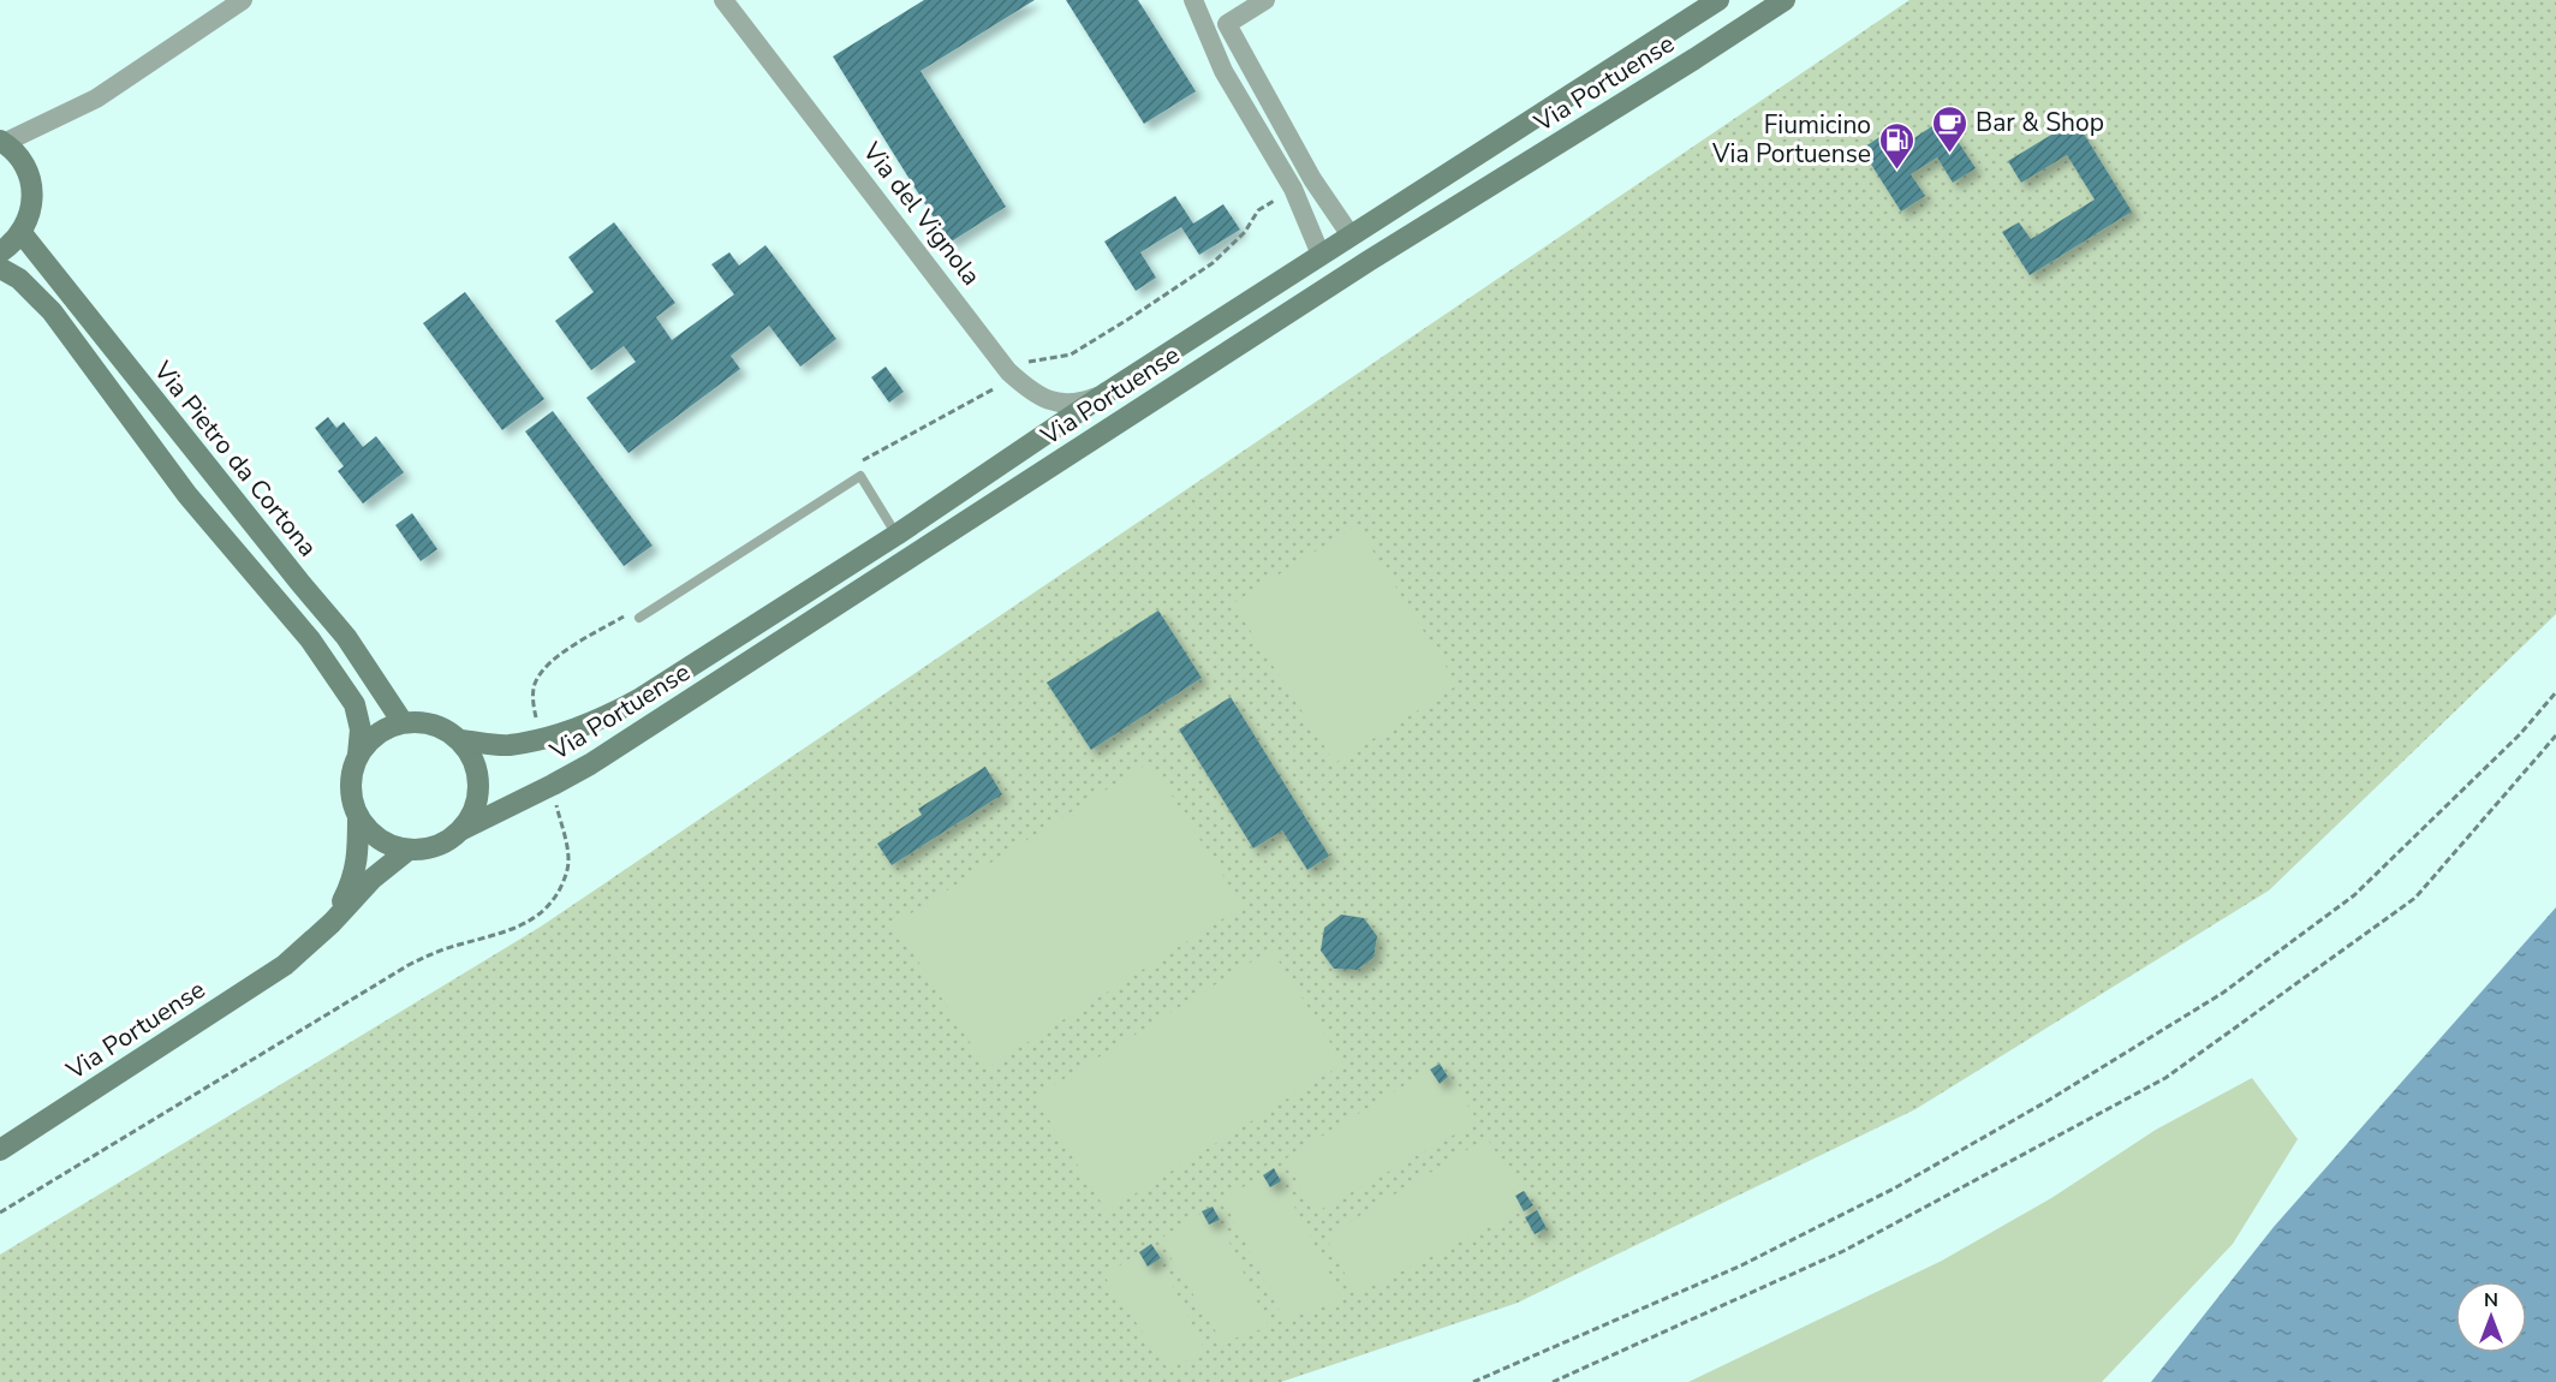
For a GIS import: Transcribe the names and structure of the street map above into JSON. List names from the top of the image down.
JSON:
{
  "streets": {
    "street": ["Via Portuense", "Via del Vignola", "Via Pietro da Cortona"]
  },
  "crossings": [
    ["Via Portuense", "Via del Vignola"],
    ["Via Portuense", "Via Pietro da Cortona"]
  ],
  "places": {
    "cafe": ["Bar & Shop"],
    "fuel station": ["Fiumicino Via Portuense"]
  },
  "north": "top"
}
